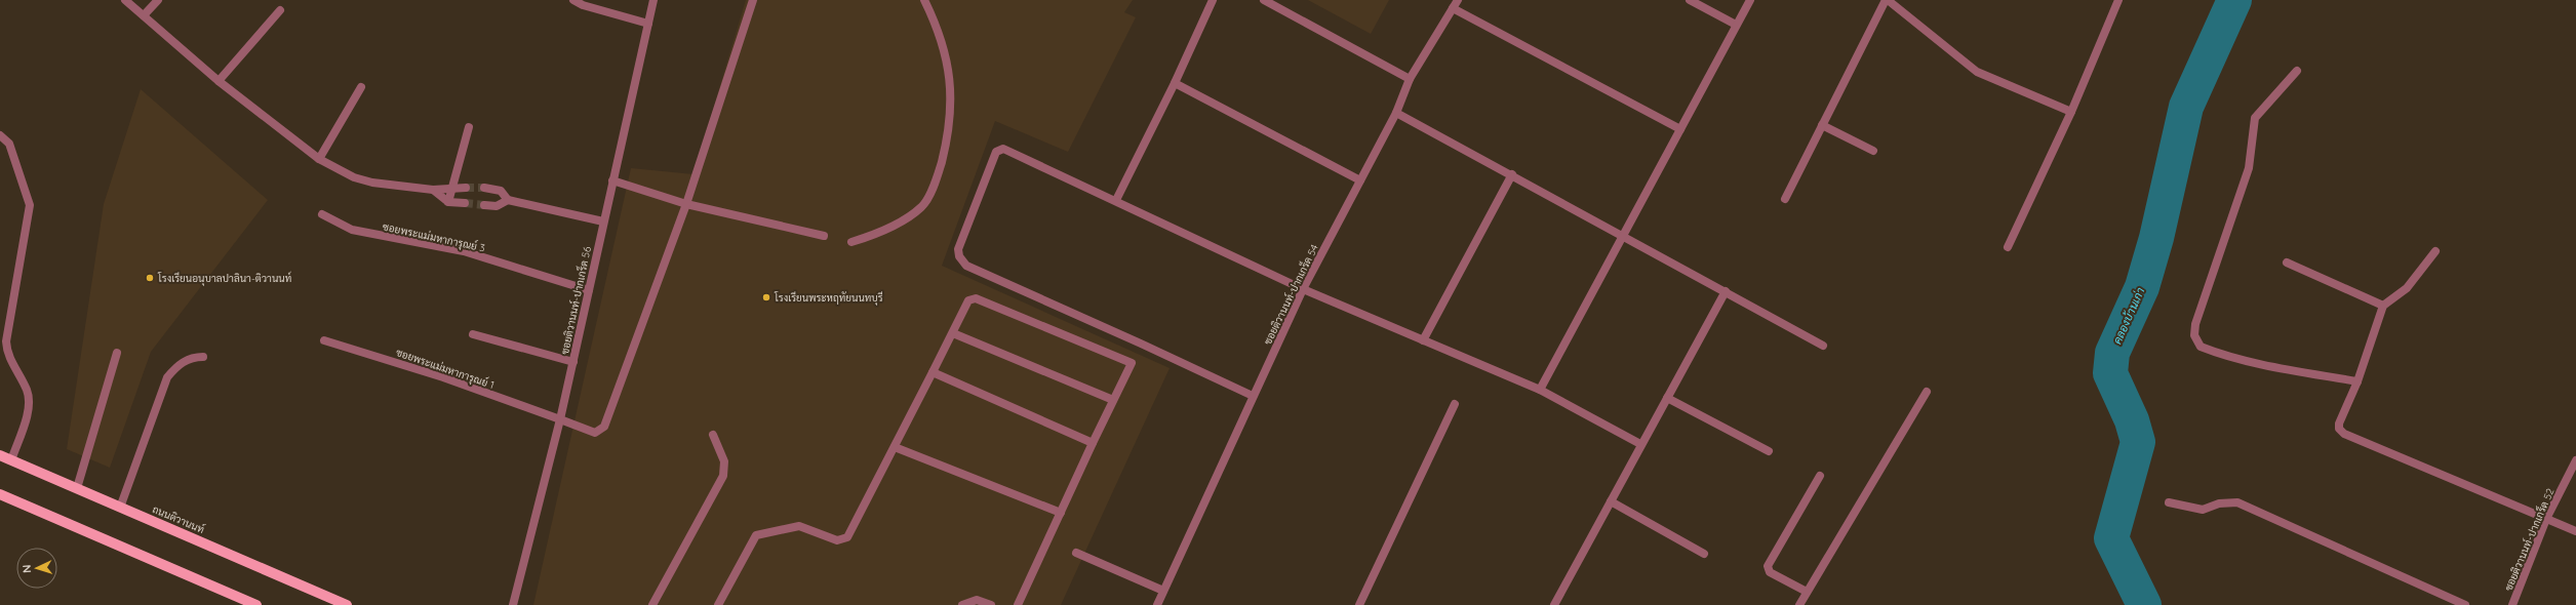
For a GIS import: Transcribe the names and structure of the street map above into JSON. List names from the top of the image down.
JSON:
{
  "streets": {
    "main road": ["ถนนติวานนท์"],
    "street": [
      "ซอยพระแม่มหาการุณย์ 3",
      "ซอยติวานนท์-ปากเกร็ด 54",
      "ซอยติวานนท์-ปากเกร็ด 56",
      "ซอยพระแม่มหาการุณย์ 1",
      "ซอยติวานนท์-ปากเกร็ด 52"
    ]
  },
  "crossings": [
    ["ซอยพระแม่มหาการุณย์ 3", "ซอยติวานนท์-ปากเกร็ด 56"],
    ["ซอยติวานนท์-ปากเกร็ด 56", "ซอยพระแม่มหาการุณย์ 1"]
  ],
  "water": ["คลองบ้านเก่า"],
  "places": ["โรงเรียนอนุบาลปาลินา-ติวานนท์", "โรงเรียนพระหฤทัยนนทบุรี"],
  "north": "left"
}
